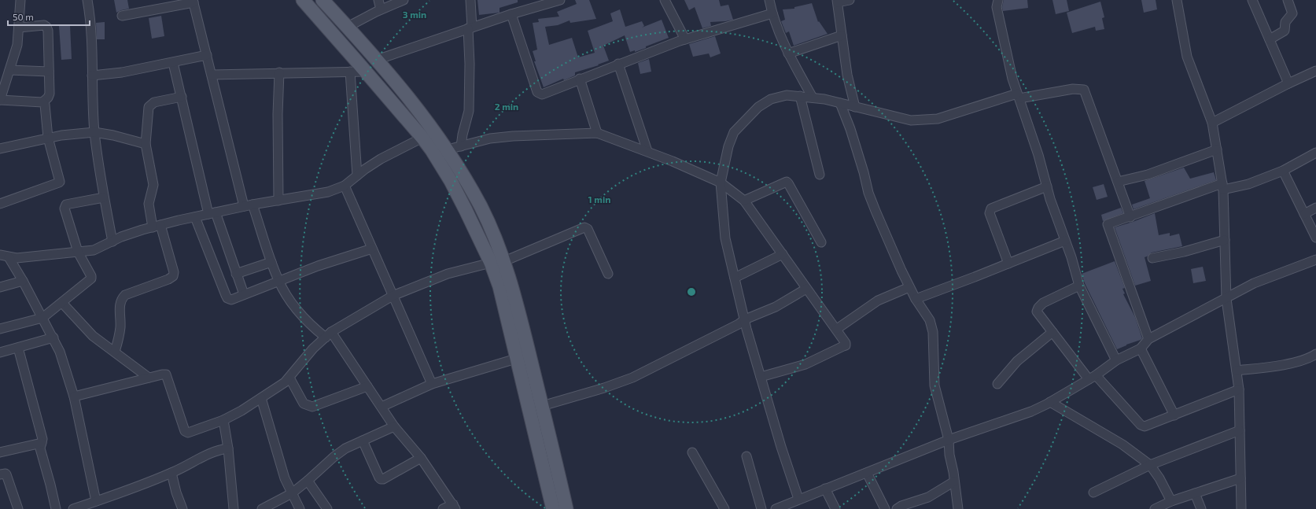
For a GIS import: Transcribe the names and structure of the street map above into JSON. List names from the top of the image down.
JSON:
{
  "scale_bar": "50 m",
  "rings": ["3 min", "2 min", "1 min"]
}
